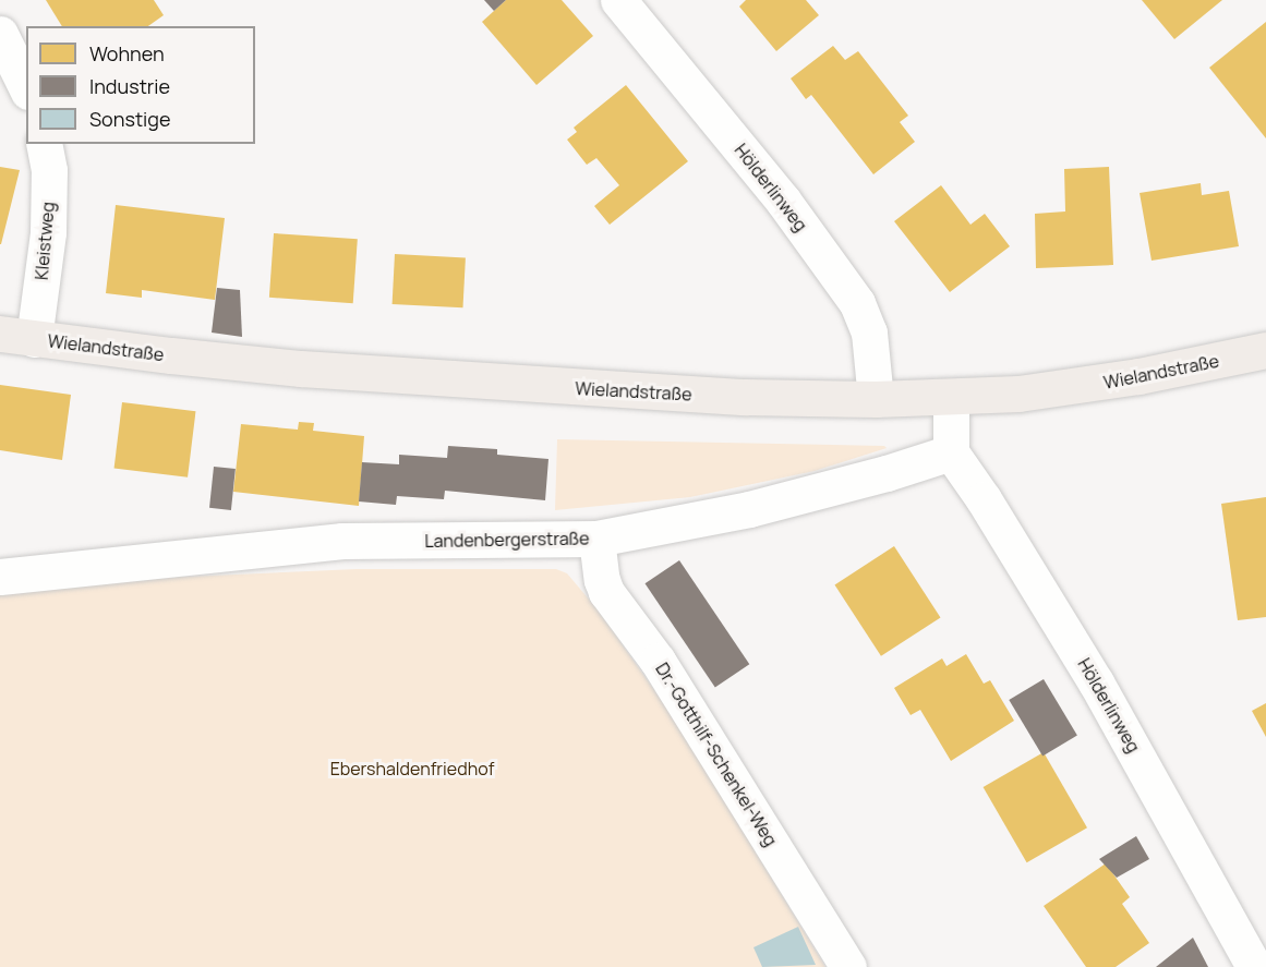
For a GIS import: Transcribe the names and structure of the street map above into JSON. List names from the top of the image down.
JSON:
{
  "streets": {
    "main road": ["Wielandstraße"],
    "street": [
      "Hölderlinweg",
      "Kleistweg",
      "Landenbergerstraße",
      "Dr.-Gotthilf-Schenkel-Weg"
    ]
  },
  "crossings": [
    ["Hölderlinweg", "Wielandstraße"],
    ["Hölderlinweg", "Landenbergerstraße"],
    ["Kleistweg", "Wielandstraße"],
    ["Landenbergerstraße", "Dr.-Gotthilf-Schenkel-Weg"]
  ],
  "parks": ["Ebershaldenfriedhof"],
  "legend": ["Wohnen", "Industrie", "Sonstige"]
}
